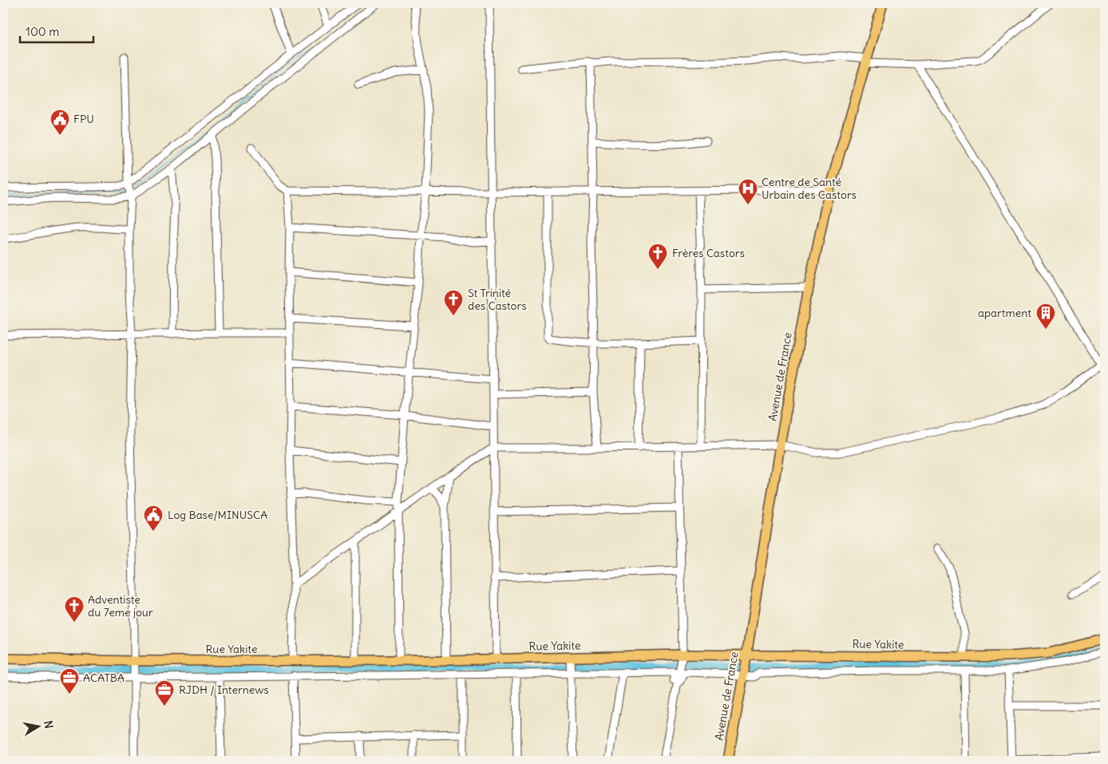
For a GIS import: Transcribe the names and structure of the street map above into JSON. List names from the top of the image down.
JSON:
{
  "streets": {
    "main road": ["Avenue de France", "Rue Yakite"]
  },
  "crossings": [
    ["Avenue de France", "Rue Yakite"]
  ],
  "places": {
    "public building": ["FPU", "Log Base/MINUSCA"],
    "hospital": ["Centre de Santé Urbain des Castors"],
    "church": ["Frères Castors", "St Trinité des Castors", "Adventiste du 7eme jour"],
    "building": ["apartment"],
    "office": ["ACATBA", "RJDH / Internews"]
  },
  "scale_bar": "100 m",
  "north": "right"
}
